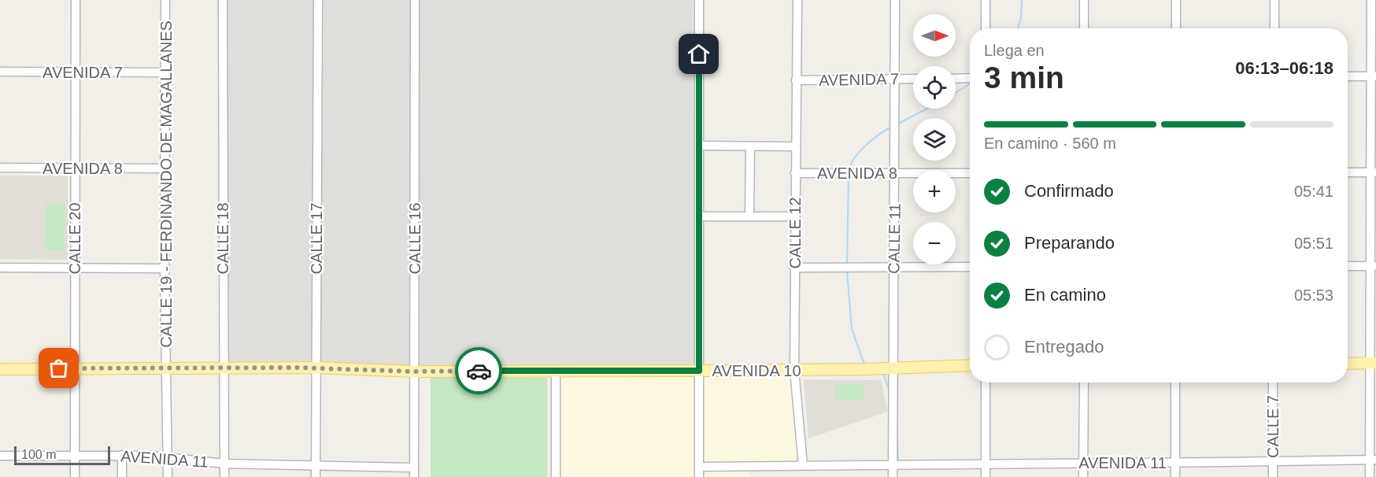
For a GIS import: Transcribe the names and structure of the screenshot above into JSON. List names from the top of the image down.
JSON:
{
  "streets": {
    "main road": ["AVENIDA 10"],
    "street": [
      "AVENIDA 7",
      "AVENIDA 8",
      "CALLE 19 - FERDINANDO DE MAGALLANES",
      "CALLE 12",
      "CALLE 20",
      "CALLE 18",
      "CALLE 17",
      "CALLE 16",
      "CALLE 11",
      "CALLE 7",
      "AVENIDA 11"
    ]
  },
  "crossings": [
    ["AVENIDA 7", "CALLE 19 - FERDINANDO DE MAGALLANES"],
    ["AVENIDA 7", "CALLE 12"],
    ["AVENIDA 7", "CALLE 20"],
    ["AVENIDA 7", "CALLE 11"],
    ["AVENIDA 8", "CALLE 19 - FERDINANDO DE MAGALLANES"],
    ["AVENIDA 8", "CALLE 12"],
    ["AVENIDA 8", "CALLE 20"],
    ["AVENIDA 8", "CALLE 11"],
    ["CALLE 19 - FERDINANDO DE MAGALLANES", "AVENIDA 10"],
    ["CALLE 19 - FERDINANDO DE MAGALLANES", "AVENIDA 11"],
    ["CALLE 12", "AVENIDA 10"],
    ["CALLE 12", "AVENIDA 11"],
    ["CALLE 20", "AVENIDA 10"],
    ["CALLE 20", "AVENIDA 11"],
    ["CALLE 18", "AVENIDA 10"],
    ["CALLE 18", "AVENIDA 11"],
    ["CALLE 17", "AVENIDA 10"],
    ["CALLE 17", "AVENIDA 11"],
    ["CALLE 16", "AVENIDA 10"],
    ["CALLE 16", "AVENIDA 11"],
    ["CALLE 11", "AVENIDA 10"],
    ["CALLE 11", "AVENIDA 11"],
    ["CALLE 7", "AVENIDA 11"]
  ],
  "scale_bar": "100 m",
  "north": "right",
  "page": {
    "map_buttons": ["+", "−"],
    "heading": ["3 min", "Llega en", "06:13–06:18"],
    "bar": "En camino · 560 m",
    "list": [
      ["Confirmado", "05:41"],
      ["Preparando", "05:51"],
      ["En camino", "05:53"],
      "Entregado"
    ],
    "scale": "100 m"
  }
}
